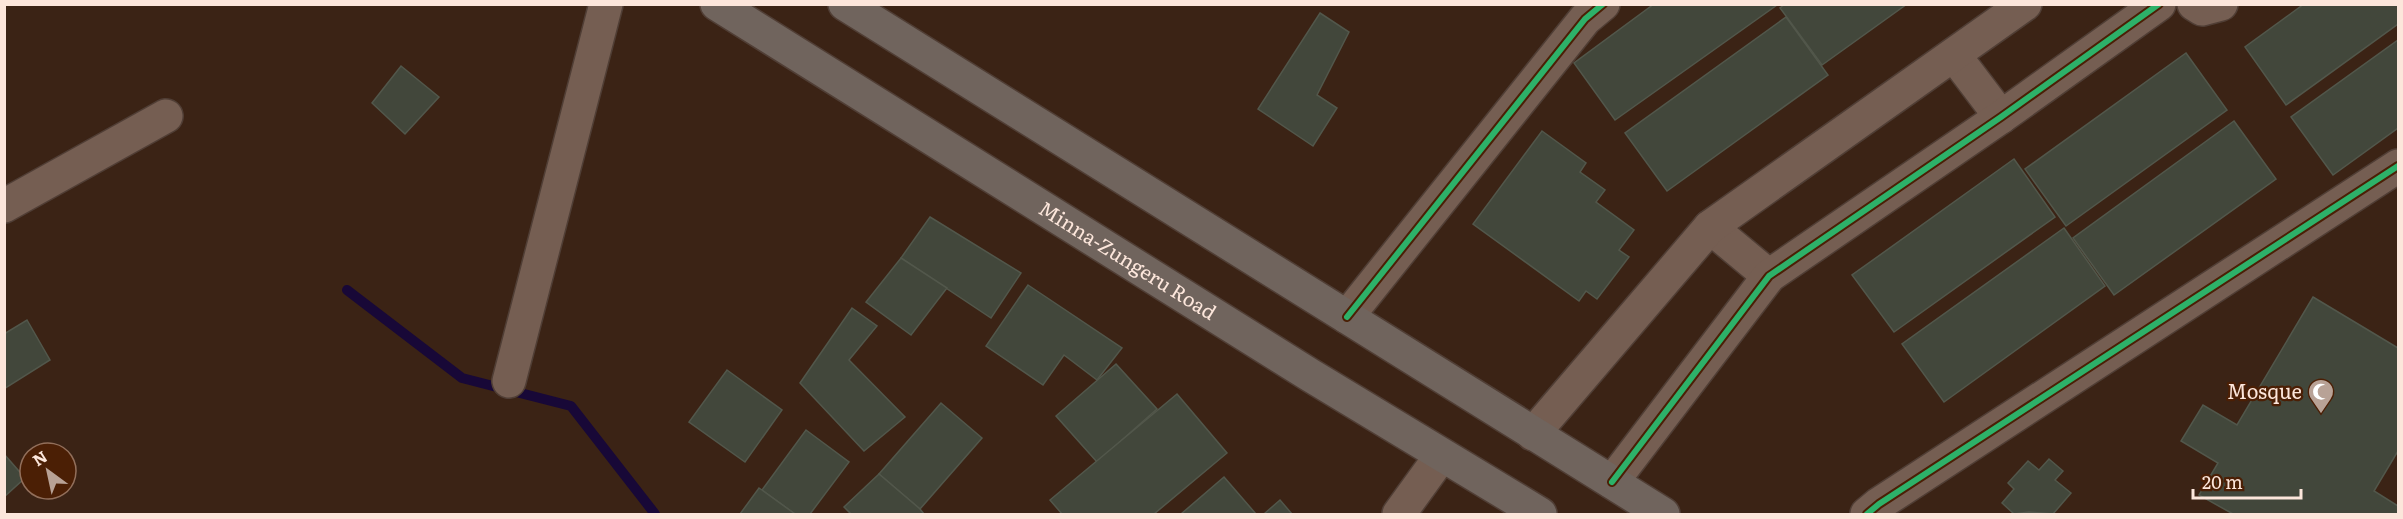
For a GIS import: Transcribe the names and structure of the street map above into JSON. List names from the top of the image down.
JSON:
{
  "streets": {
    "main road": ["Minna-Zungeru Road"]
  },
  "places": {
    "mosque": ["Mosque"]
  },
  "scale_bar": "20 m",
  "north": "top left"
}
